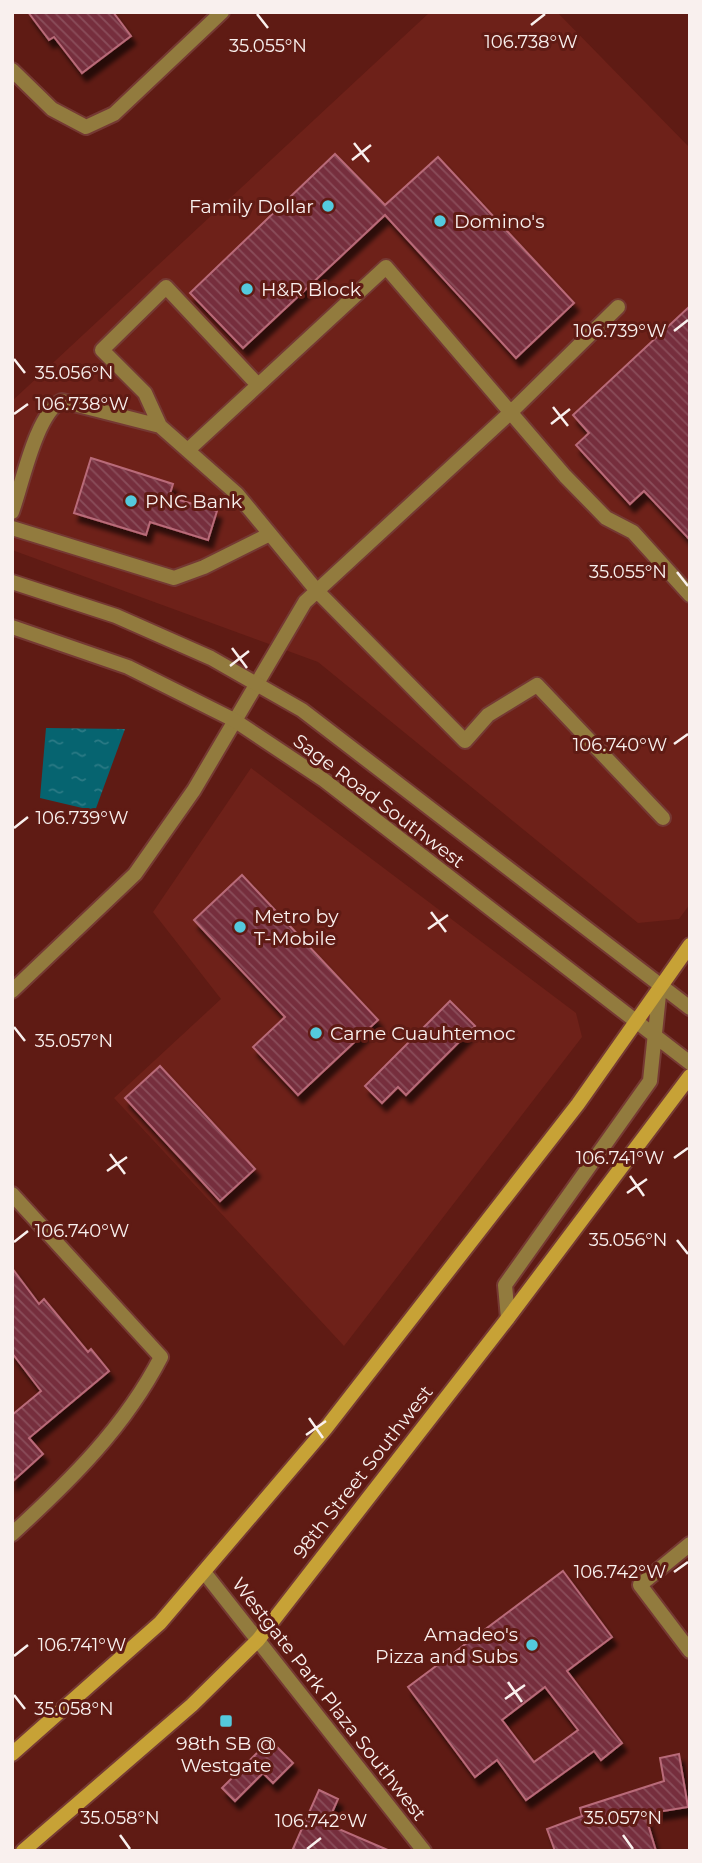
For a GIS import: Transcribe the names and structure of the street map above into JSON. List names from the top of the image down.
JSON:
{
  "streets": {
    "main road": ["98th Street Southwest"],
    "street": ["Sage Road Southwest", "Westgate Park Plaza Southwest"]
  },
  "crossings": [
    ["98th Street Southwest", "Westgate Park Plaza Southwest"]
  ],
  "places": {
    "other": [
      "Family Dollar",
      "Domino's",
      "H&R Block",
      "PNC Bank",
      "Metro by T-Mobile",
      "Carne Cuauhtemoc",
      "Amadeo's Pizza and Subs"
    ],
    "transit": ["98th SB @ Westgate"]
  },
  "coordinates": [
    "106.738°W",
    "35.055°N",
    "106.739°W",
    "35.056°N",
    "106.740°W",
    "35.057°N",
    "106.741°W",
    "106.742°W",
    "35.058°N"
  ]
}
